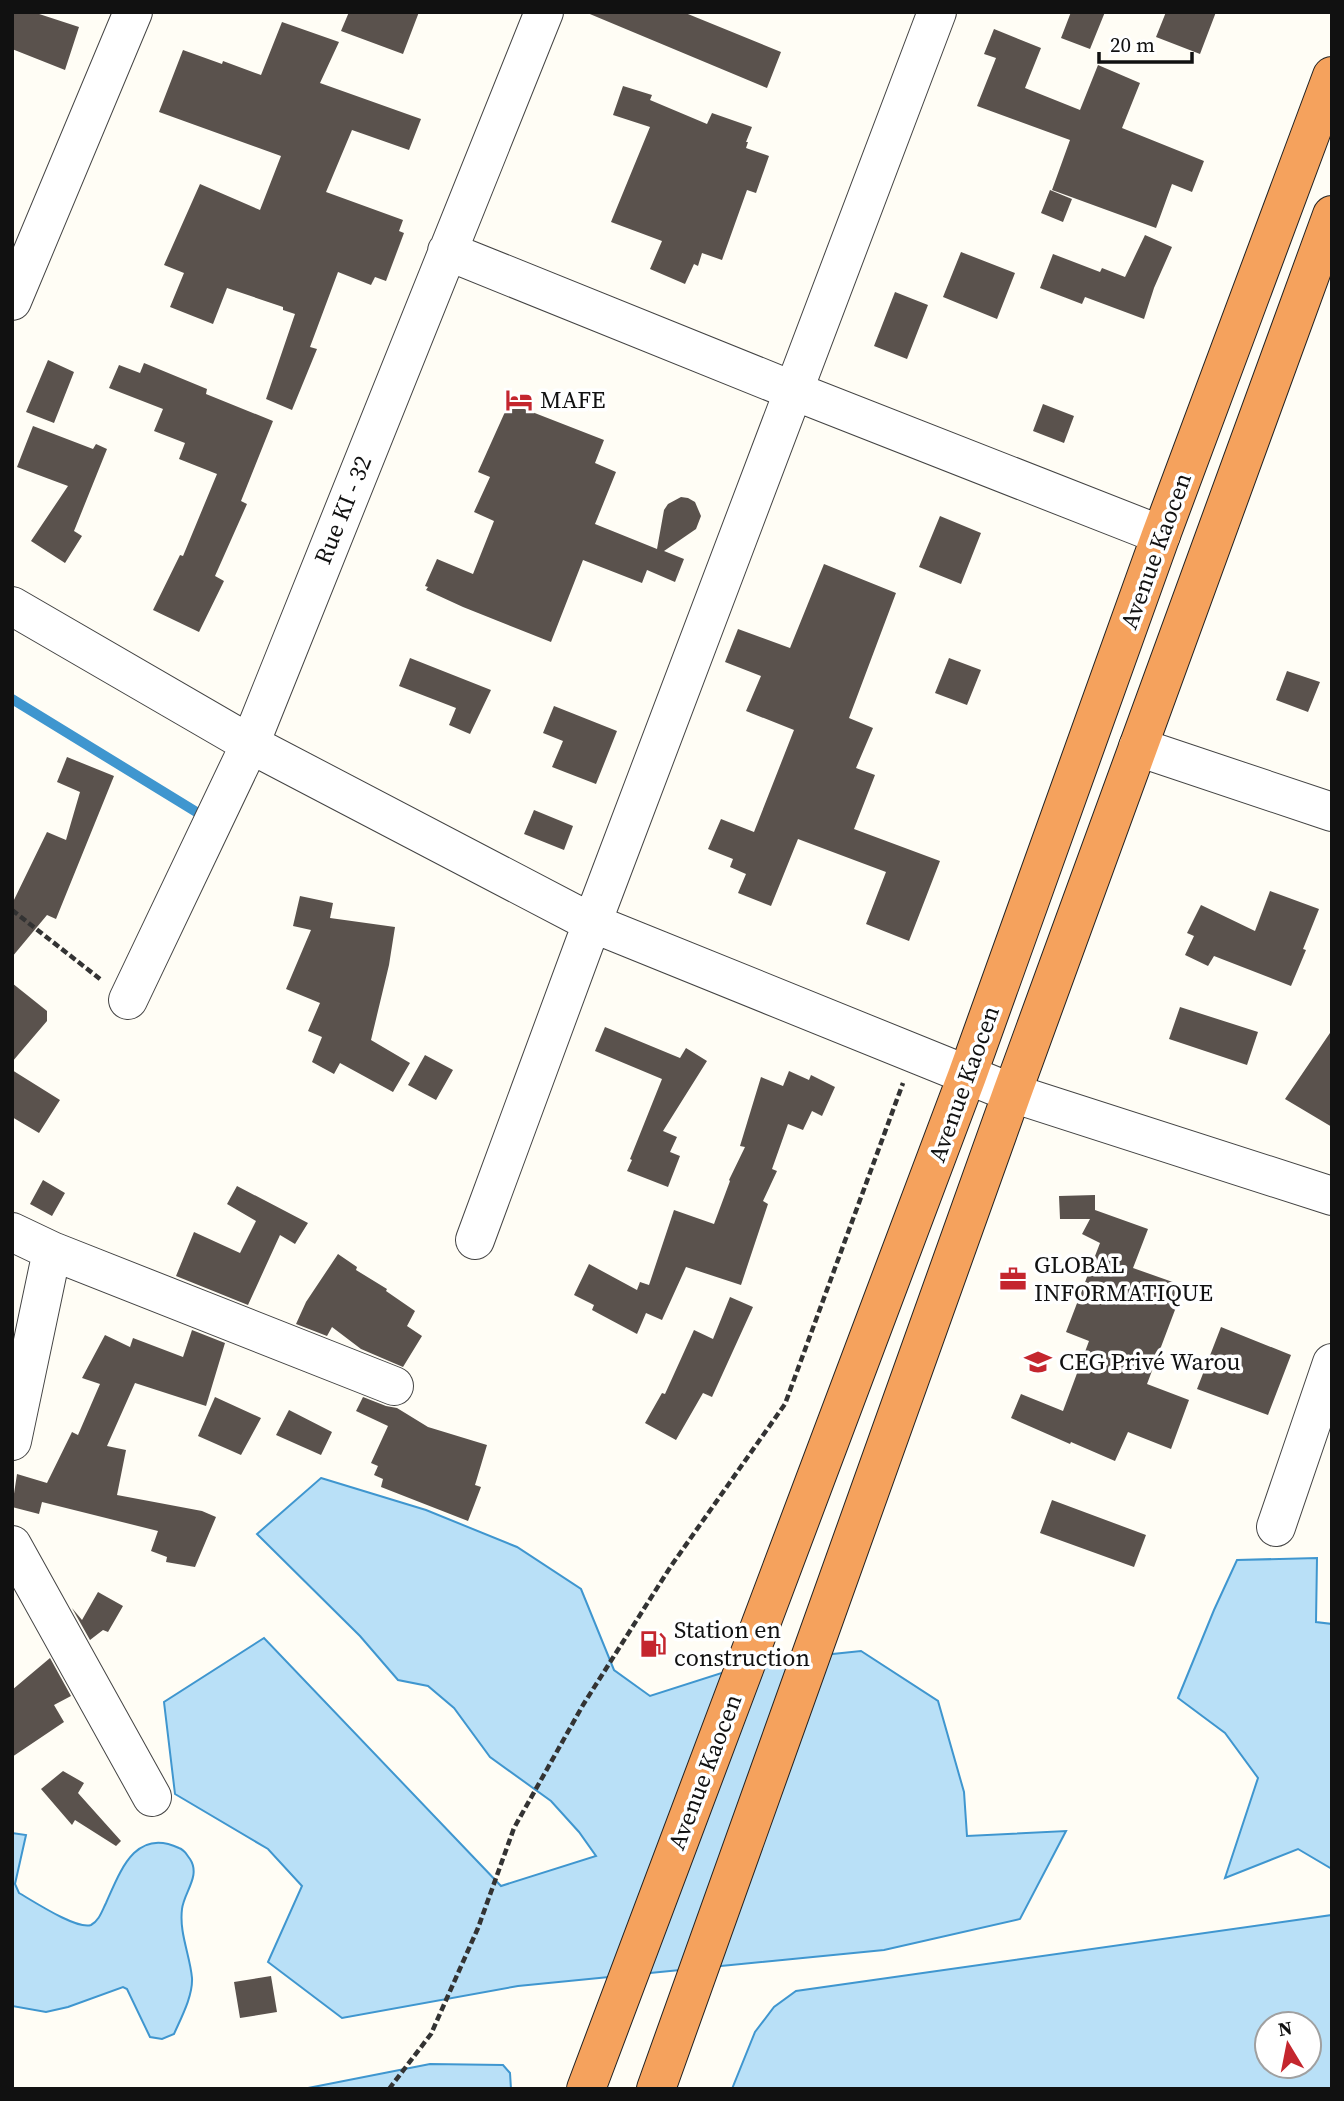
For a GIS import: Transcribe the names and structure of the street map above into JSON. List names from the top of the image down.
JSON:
{
  "streets": {
    "highway": ["Avenue Kaocen"],
    "street": ["Rue KI - 32"]
  },
  "places": {
    "hotel": ["MAFE"],
    "office": ["GLOBAL INFORMATIQUE"],
    "school or university": ["CEG Privé Warou"],
    "fuel station": ["Station en construction"]
  },
  "scale_bar": "20 m",
  "north": "top"
}
